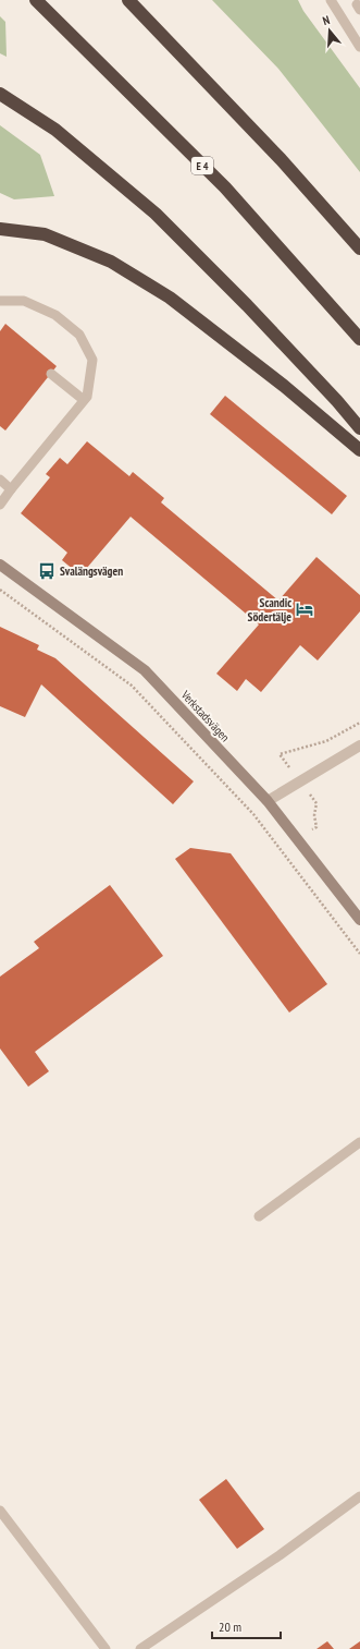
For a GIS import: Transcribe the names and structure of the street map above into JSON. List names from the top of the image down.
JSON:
{
  "streets": {
    "highway": ["E 4"],
    "main road": ["Verkstadsvägen"]
  },
  "places": {
    "bus stop": ["Svalängsvägen"],
    "hotel": ["Scandic Södertälje"]
  },
  "scale_bar": "20 m",
  "north": "top"
}
